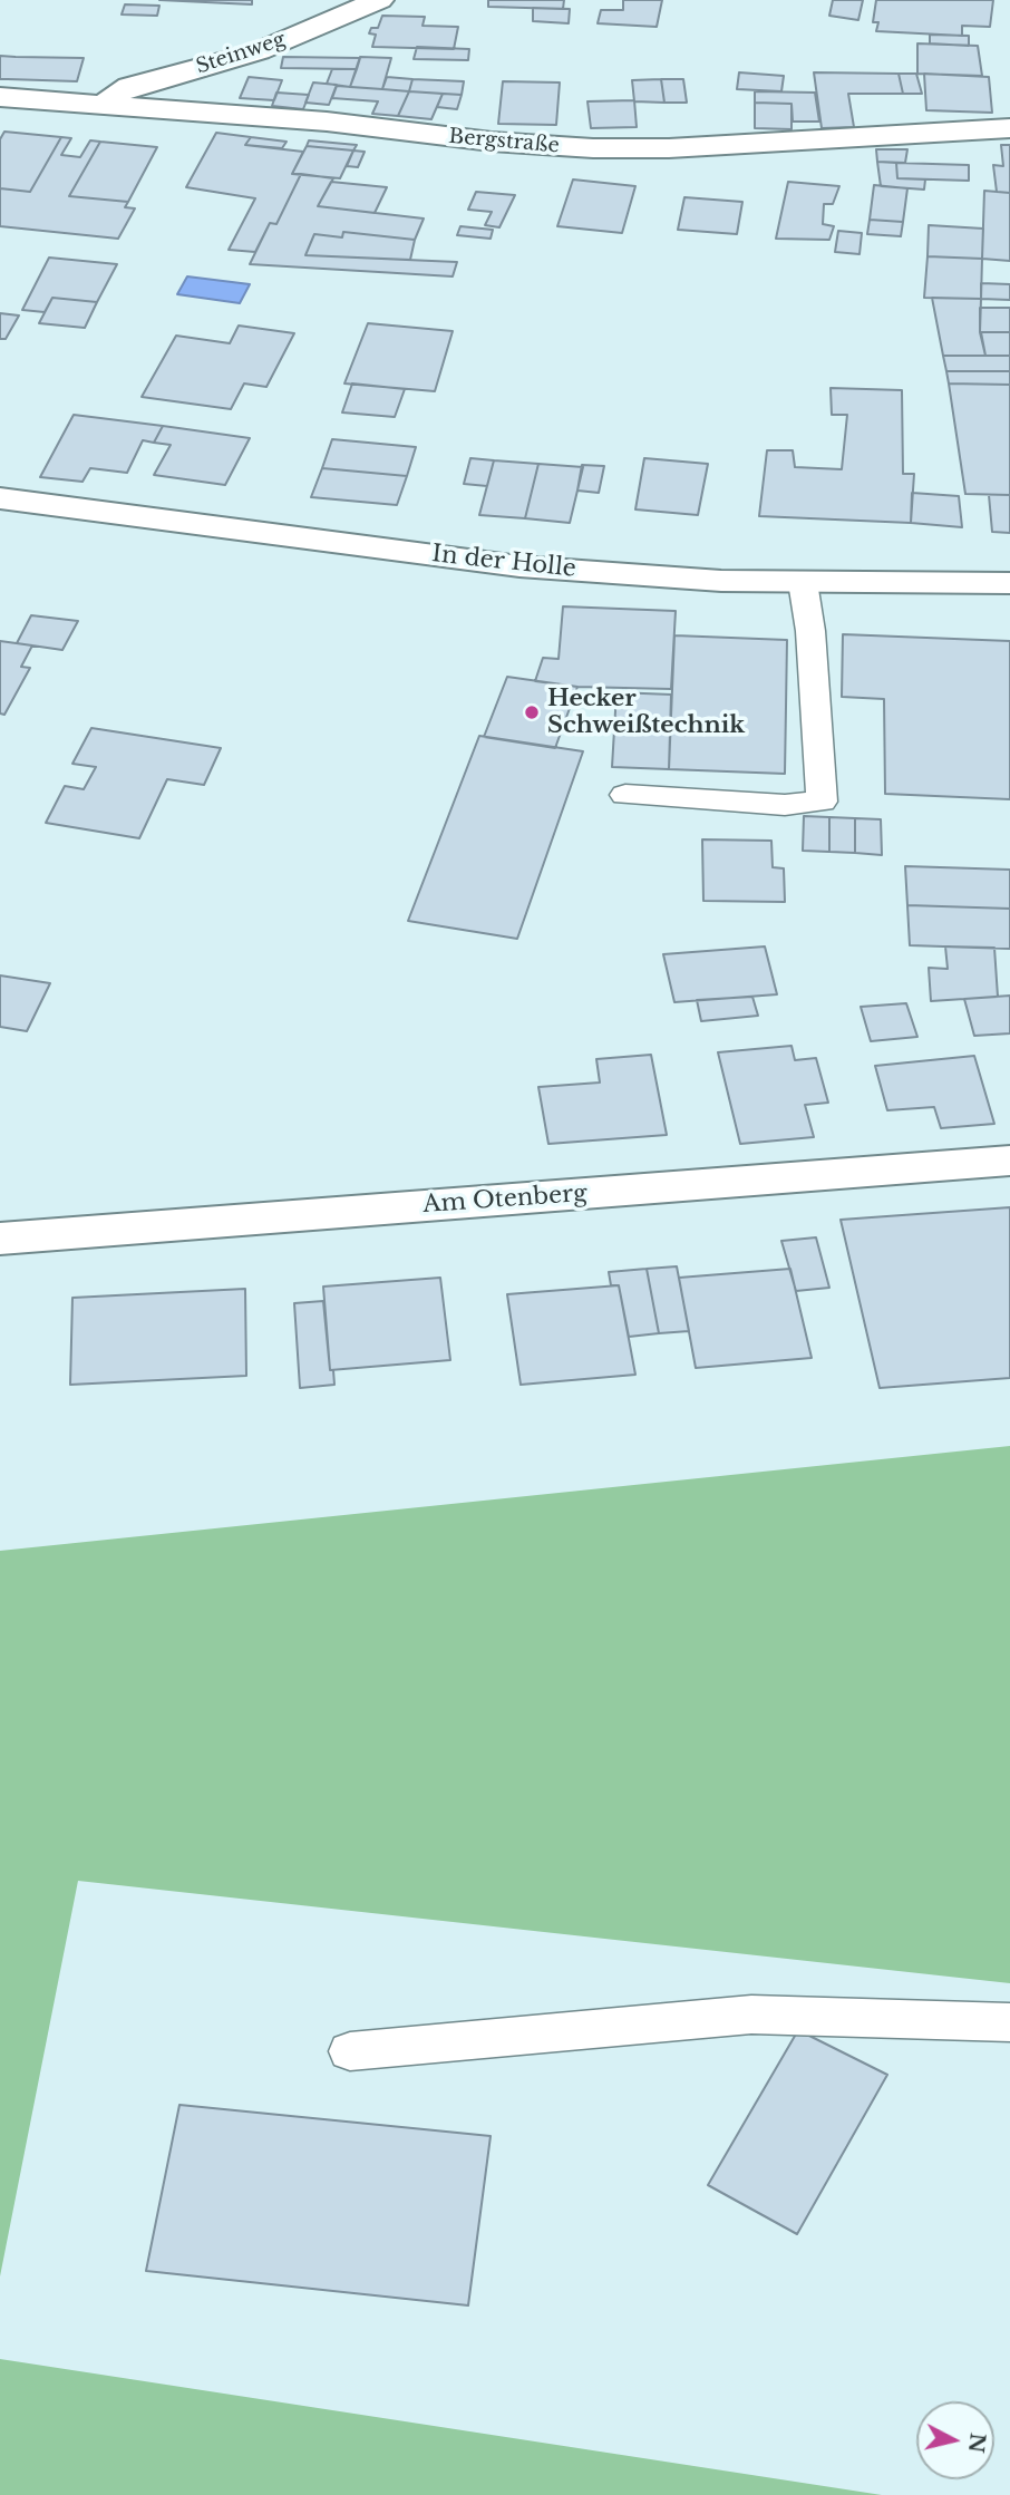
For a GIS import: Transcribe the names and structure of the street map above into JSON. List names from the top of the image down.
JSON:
{
  "streets": {
    "street": [
      "Steinweg",
      "Bergstraße",
      "In der Holle",
      "Am Otenberg"
    ]
  },
  "crossings": [
    ["Steinweg", "Bergstraße"]
  ],
  "places": ["Hecker Schweißtechnik"],
  "north": "right"
}
